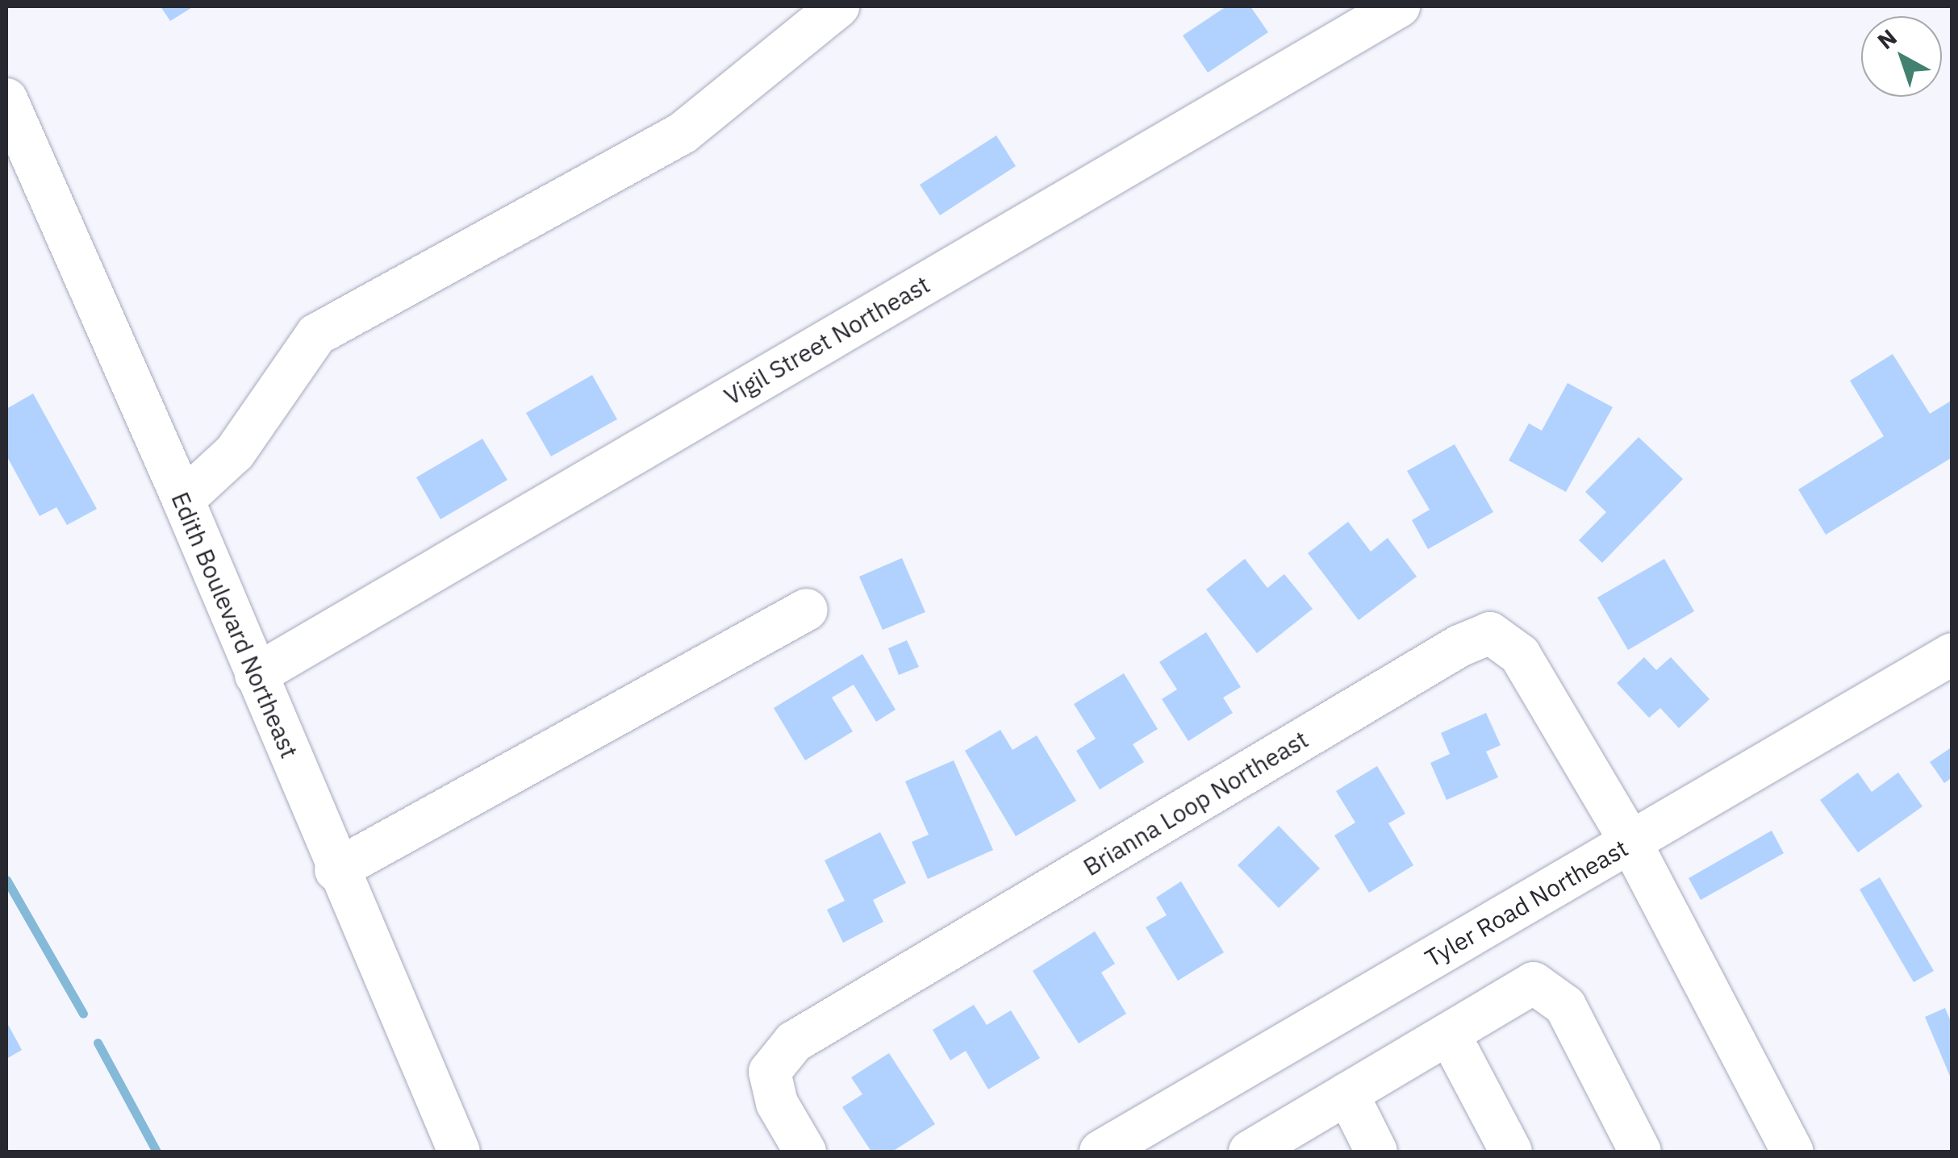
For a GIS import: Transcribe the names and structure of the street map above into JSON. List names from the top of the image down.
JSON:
{
  "streets": {
    "street": [
      "Vigil Street Northeast",
      "Edith Boulevard Northeast",
      "Brianna Loop Northeast",
      "Tyler Road Northeast"
    ]
  },
  "crossings": [
    ["Vigil Street Northeast", "Edith Boulevard Northeast"],
    ["Brianna Loop Northeast", "Tyler Road Northeast"]
  ],
  "north": "top left"
}
